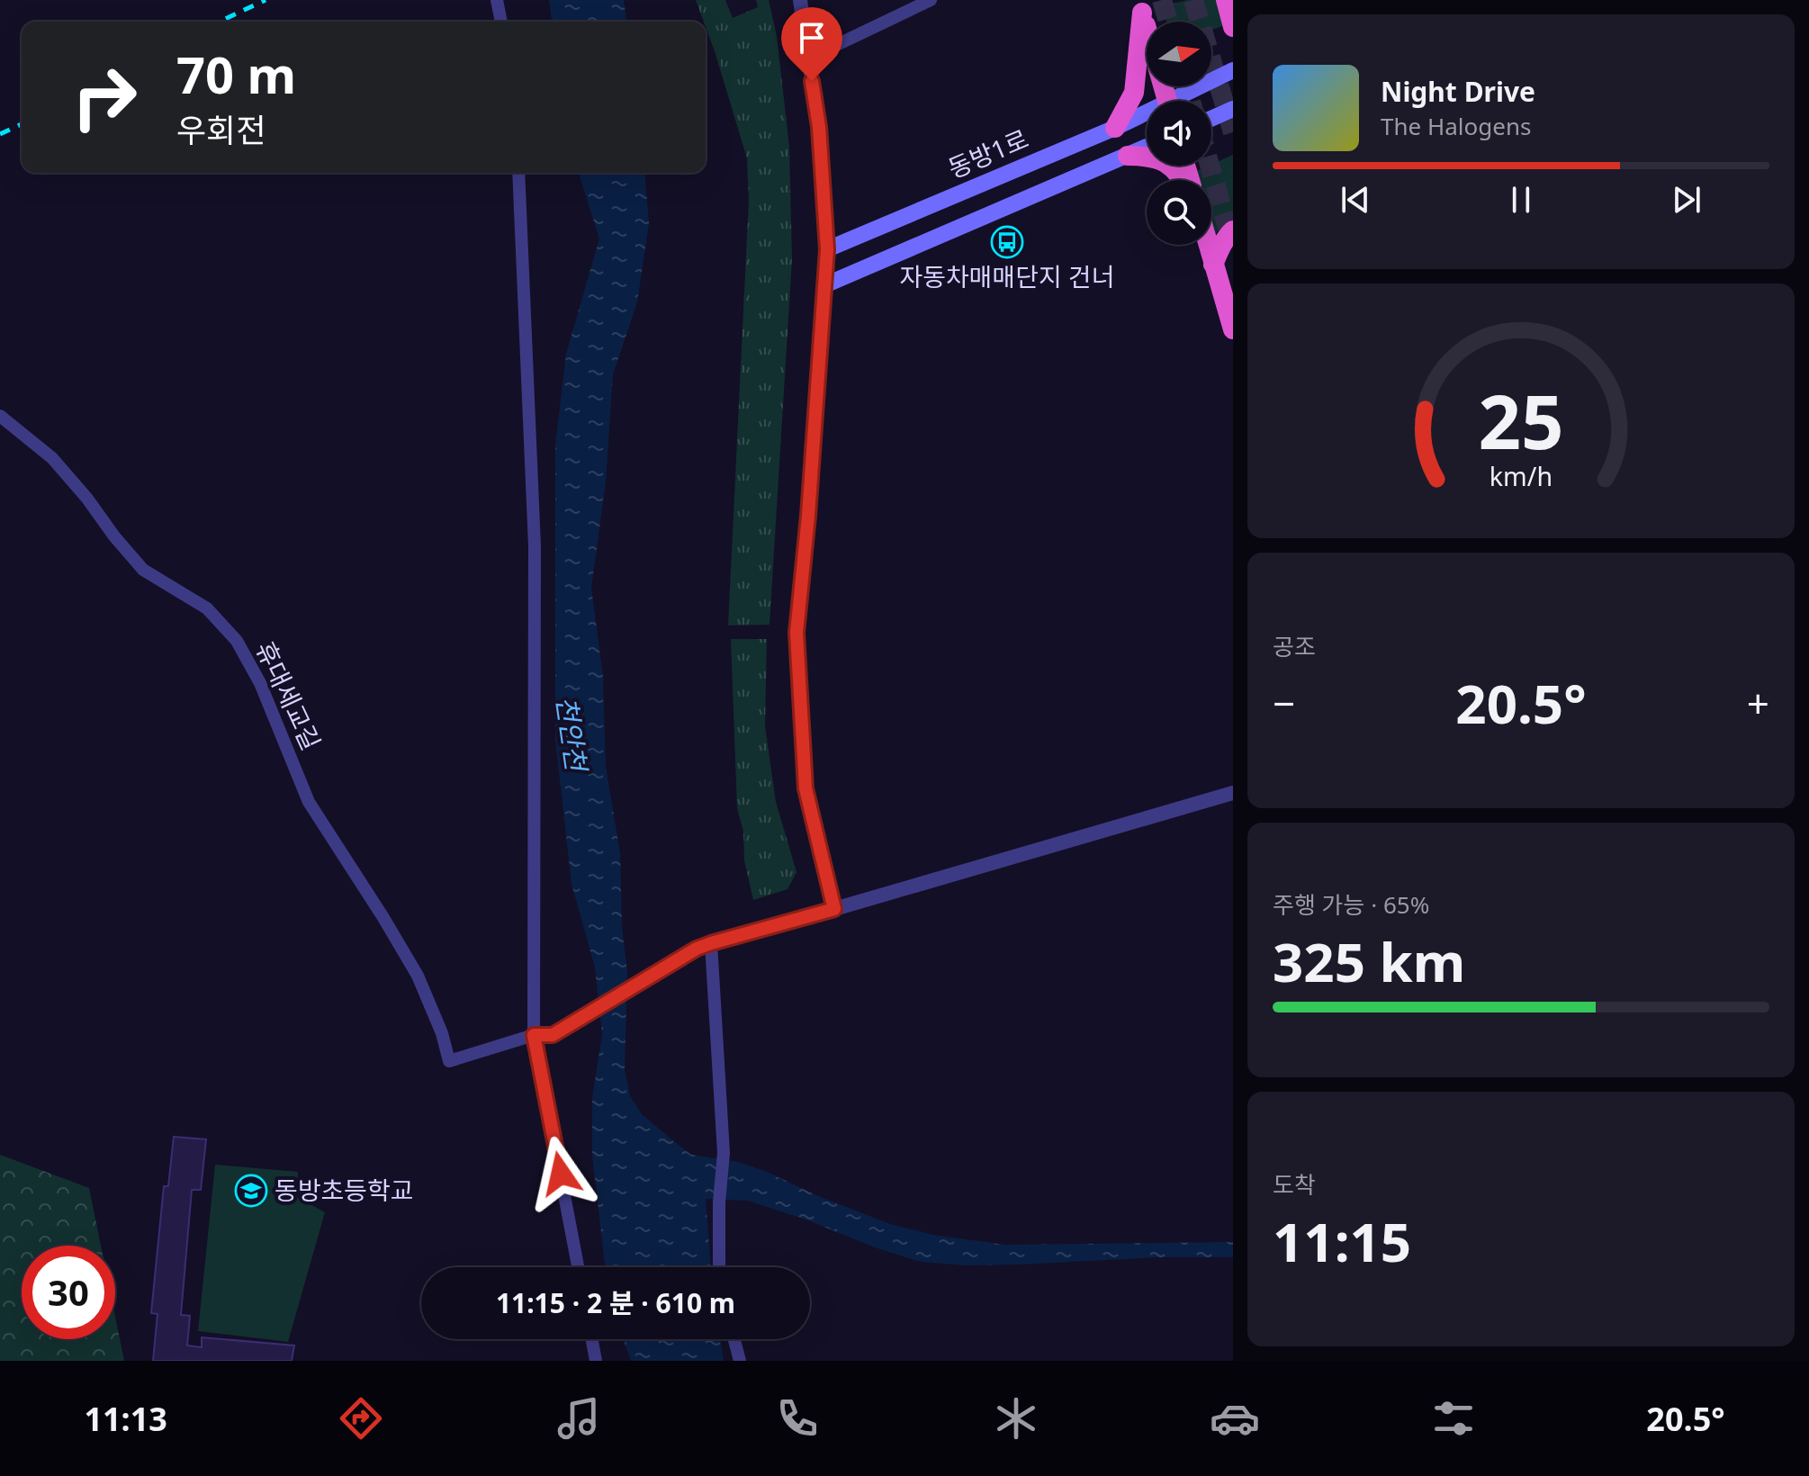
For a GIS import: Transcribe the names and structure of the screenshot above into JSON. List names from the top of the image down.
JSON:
{
  "streets": {
    "main road": ["동방1로"],
    "street": ["휴대세교길"]
  },
  "water": ["천안천"],
  "places": {
    "bus stop": ["자동차매매단지 건너"],
    "school or university": ["동방초등학교"]
  },
  "north": "right",
  "page": {
    "turn": ["70 m", "우회전"],
    "song": ["Night Drive", "The Halogens"],
    "tile": [
      "공조",
      ["주행 가능 · 65%", "325 km"],
      ["도착", "11:15"]
    ],
    "heat": ["−", "20.5°", "+"],
    "limit": "30",
    "trip": "11:15 · 2 분 · 610 m",
    "tabs": ["11:13", "20.5°"],
    "gauge": ["25", "km/h"]
  }
}
